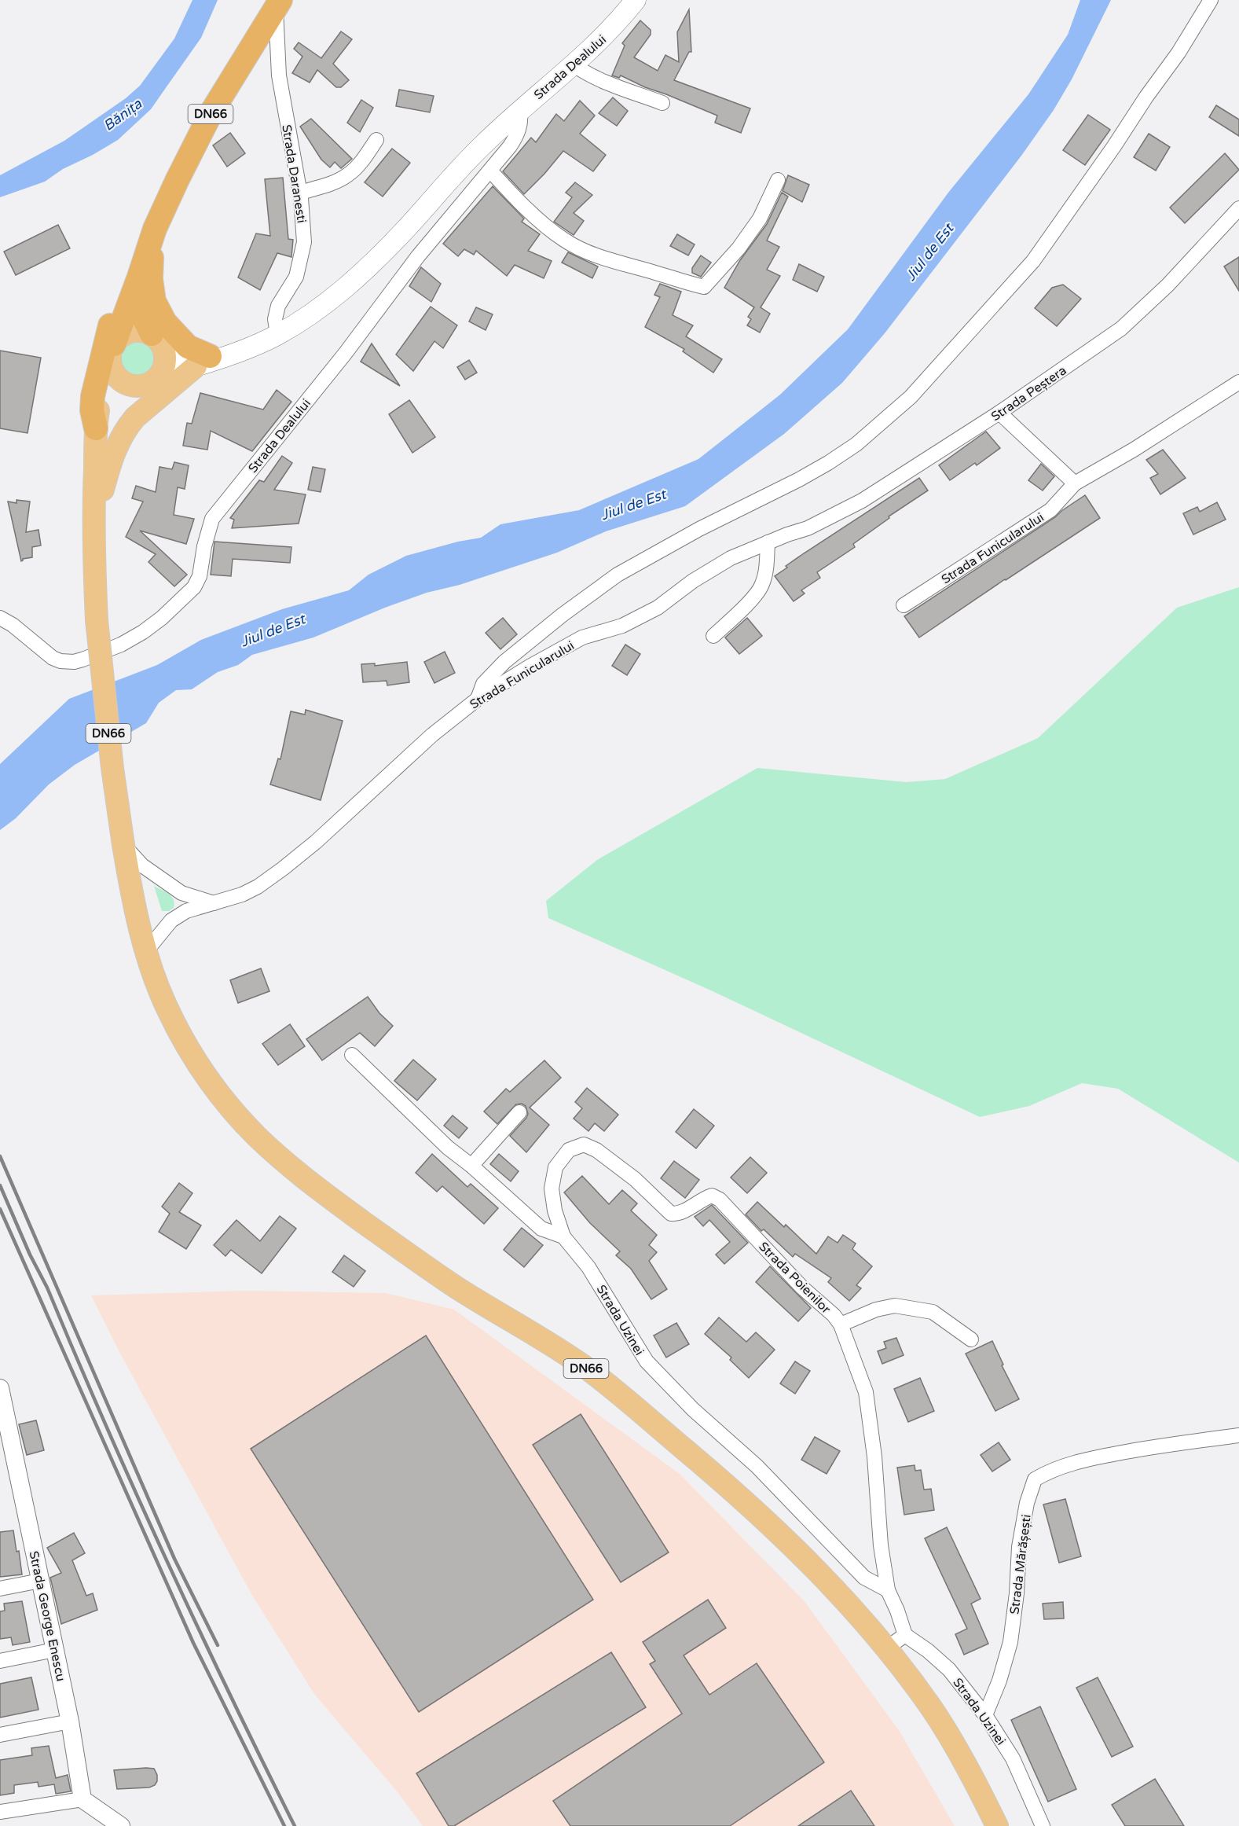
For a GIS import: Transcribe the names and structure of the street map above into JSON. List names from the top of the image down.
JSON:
{
  "streets": {
    "highway": ["DN66"],
    "main road": ["Strada Dealului"],
    "street": [
      "Strada Daranesti",
      "Strada Peștera",
      "Strada Funicularului",
      "Strada Poienilor",
      "Strada Uzinei",
      "Strada Mărășești",
      "Strada George Enescu"
    ]
  },
  "crossings": [
    ["Strada Dealului", "DN66"],
    ["Strada Dealului", "Strada Daranesti"],
    ["DN66", "Strada Daranesti"],
    ["DN66", "Strada Funicularului"],
    ["Strada Peștera", "Strada Funicularului"],
    ["Strada Poienilor", "Strada Uzinei"],
    ["Strada Uzinei", "Strada Mărășești"]
  ],
  "water": ["Bănița", "Jiul de Est"]
}
